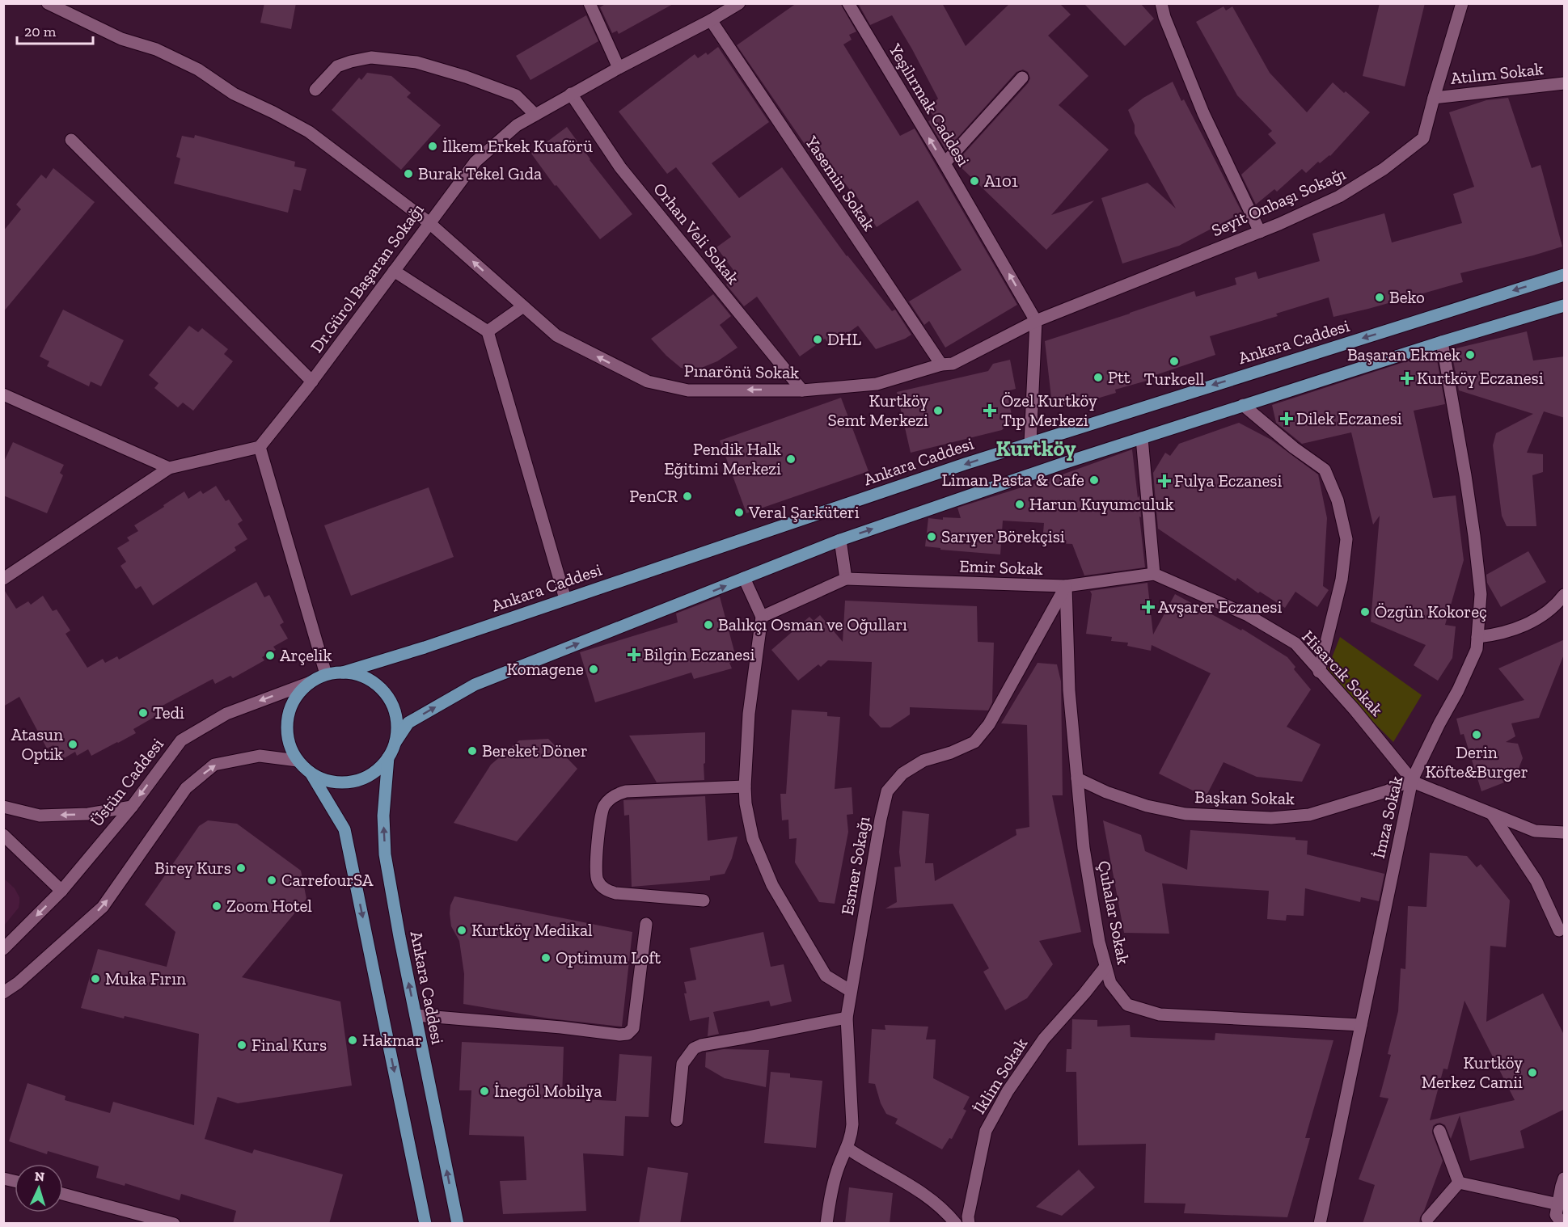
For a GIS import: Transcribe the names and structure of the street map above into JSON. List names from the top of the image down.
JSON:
{
  "streets": {
    "main road": ["Ankara Caddesi"],
    "street": [
      "Atılım Sokak",
      "Yeşilırmak Caddesi",
      "Yasemin Sokak",
      "Seyit Onbaşı Sokağı",
      "Orhan Veli Sokak",
      "Dr.Gürol Başaran Sokağı",
      "Pınarönü Sokak",
      "Emir Sokak",
      "Hisarcık Sokak",
      "Üstün Caddesi",
      "Başkan Sokak",
      "İmza Sokak",
      "Esmer Sokağı",
      "Çuhalar Sokak",
      "İklim Sokak"
    ]
  },
  "crossings": [
    ["Atılım Sokak", "Seyit Onbaşı Sokağı"],
    ["Yeşilırmak Caddesi", "Seyit Onbaşı Sokağı"],
    ["Yeşilırmak Caddesi", "Pınarönü Sokak"],
    ["Yasemin Sokak", "Dr.Gürol Başaran Sokağı"],
    ["Yasemin Sokak", "Pınarönü Sokak"],
    ["Seyit Onbaşı Sokağı", "Pınarönü Sokak"],
    ["Orhan Veli Sokak", "Dr.Gürol Başaran Sokağı"],
    ["Orhan Veli Sokak", "Pınarönü Sokak"],
    ["Dr.Gürol Başaran Sokağı", "Pınarönü Sokak"],
    ["Ankara Caddesi", "Üstün Caddesi"],
    ["Emir Sokak", "Hisarcık Sokak"],
    ["Emir Sokak", "Esmer Sokağı"],
    ["Emir Sokak", "Çuhalar Sokak"],
    ["Hisarcık Sokak", "Başkan Sokak"],
    ["Hisarcık Sokak", "İmza Sokak"],
    ["Başkan Sokak", "İmza Sokak"],
    ["Başkan Sokak", "Çuhalar Sokak"],
    ["İmza Sokak", "Çuhalar Sokak"],
    ["Esmer Sokağı", "Çuhalar Sokak"],
    ["Çuhalar Sokak", "İklim Sokak"]
  ],
  "one_way": ["Yeşilırmak Caddesi", "Pınarönü Sokak"],
  "districts": ["Kurtköy"],
  "places": {
    "other": [
      "İlkem Erkek Kuaförü",
      "Burak Tekel Gıda",
      "A101",
      "Beko",
      "DHL",
      "Başaran Ekmek",
      "Turkcell",
      "Ptt",
      "Kurtköy Semt Merkezi",
      "Pendik Halk Eğitimi Merkezi",
      "Liman Pasta & Cafe",
      "PenCR",
      "Harun Kuyumculuk",
      "Veral Şarküteri",
      "Sarıyer Börekçisi",
      "Özgün Kokoreç",
      "Balıkçı Osman ve Oğulları",
      "Arçelik",
      "Komagene",
      "Tedi",
      "Derin Köfte&Burger",
      "Atasun Optik",
      "Bereket Döner",
      "Birey Kurs",
      "CarrefourSA",
      "Zoom Hotel",
      "Kurtköy Medikal",
      "Optimum Loft",
      "Muka Fırın",
      "Hakmar",
      "Final Kurs",
      "Kurtköy Merkez Camii",
      "İnegöl Mobilya"
    ],
    "health": [
      "Kurtköy Eczanesi",
      "Özel Kurtköy Tıp Merkezi",
      "Dilek Eczanesi",
      "Fulya Eczanesi",
      "Avşarer Eczanesi",
      "Bilgin Eczanesi"
    ]
  },
  "scale_bar": "20 m",
  "north": "top"
}
